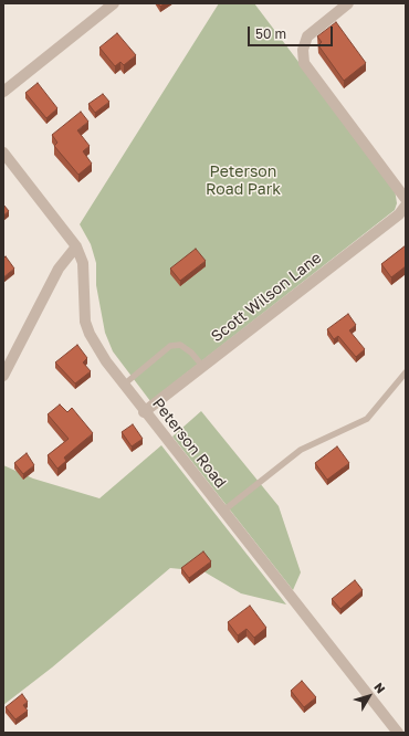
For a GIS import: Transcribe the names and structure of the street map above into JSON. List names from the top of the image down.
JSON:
{
  "streets": {
    "street": ["Scott Wilson Lane", "Peterson Road"]
  },
  "crossings": [
    ["Scott Wilson Lane", "Peterson Road"]
  ],
  "parks": ["Peterson Road Park"],
  "scale_bar": "50 m",
  "north": "top right"
}
